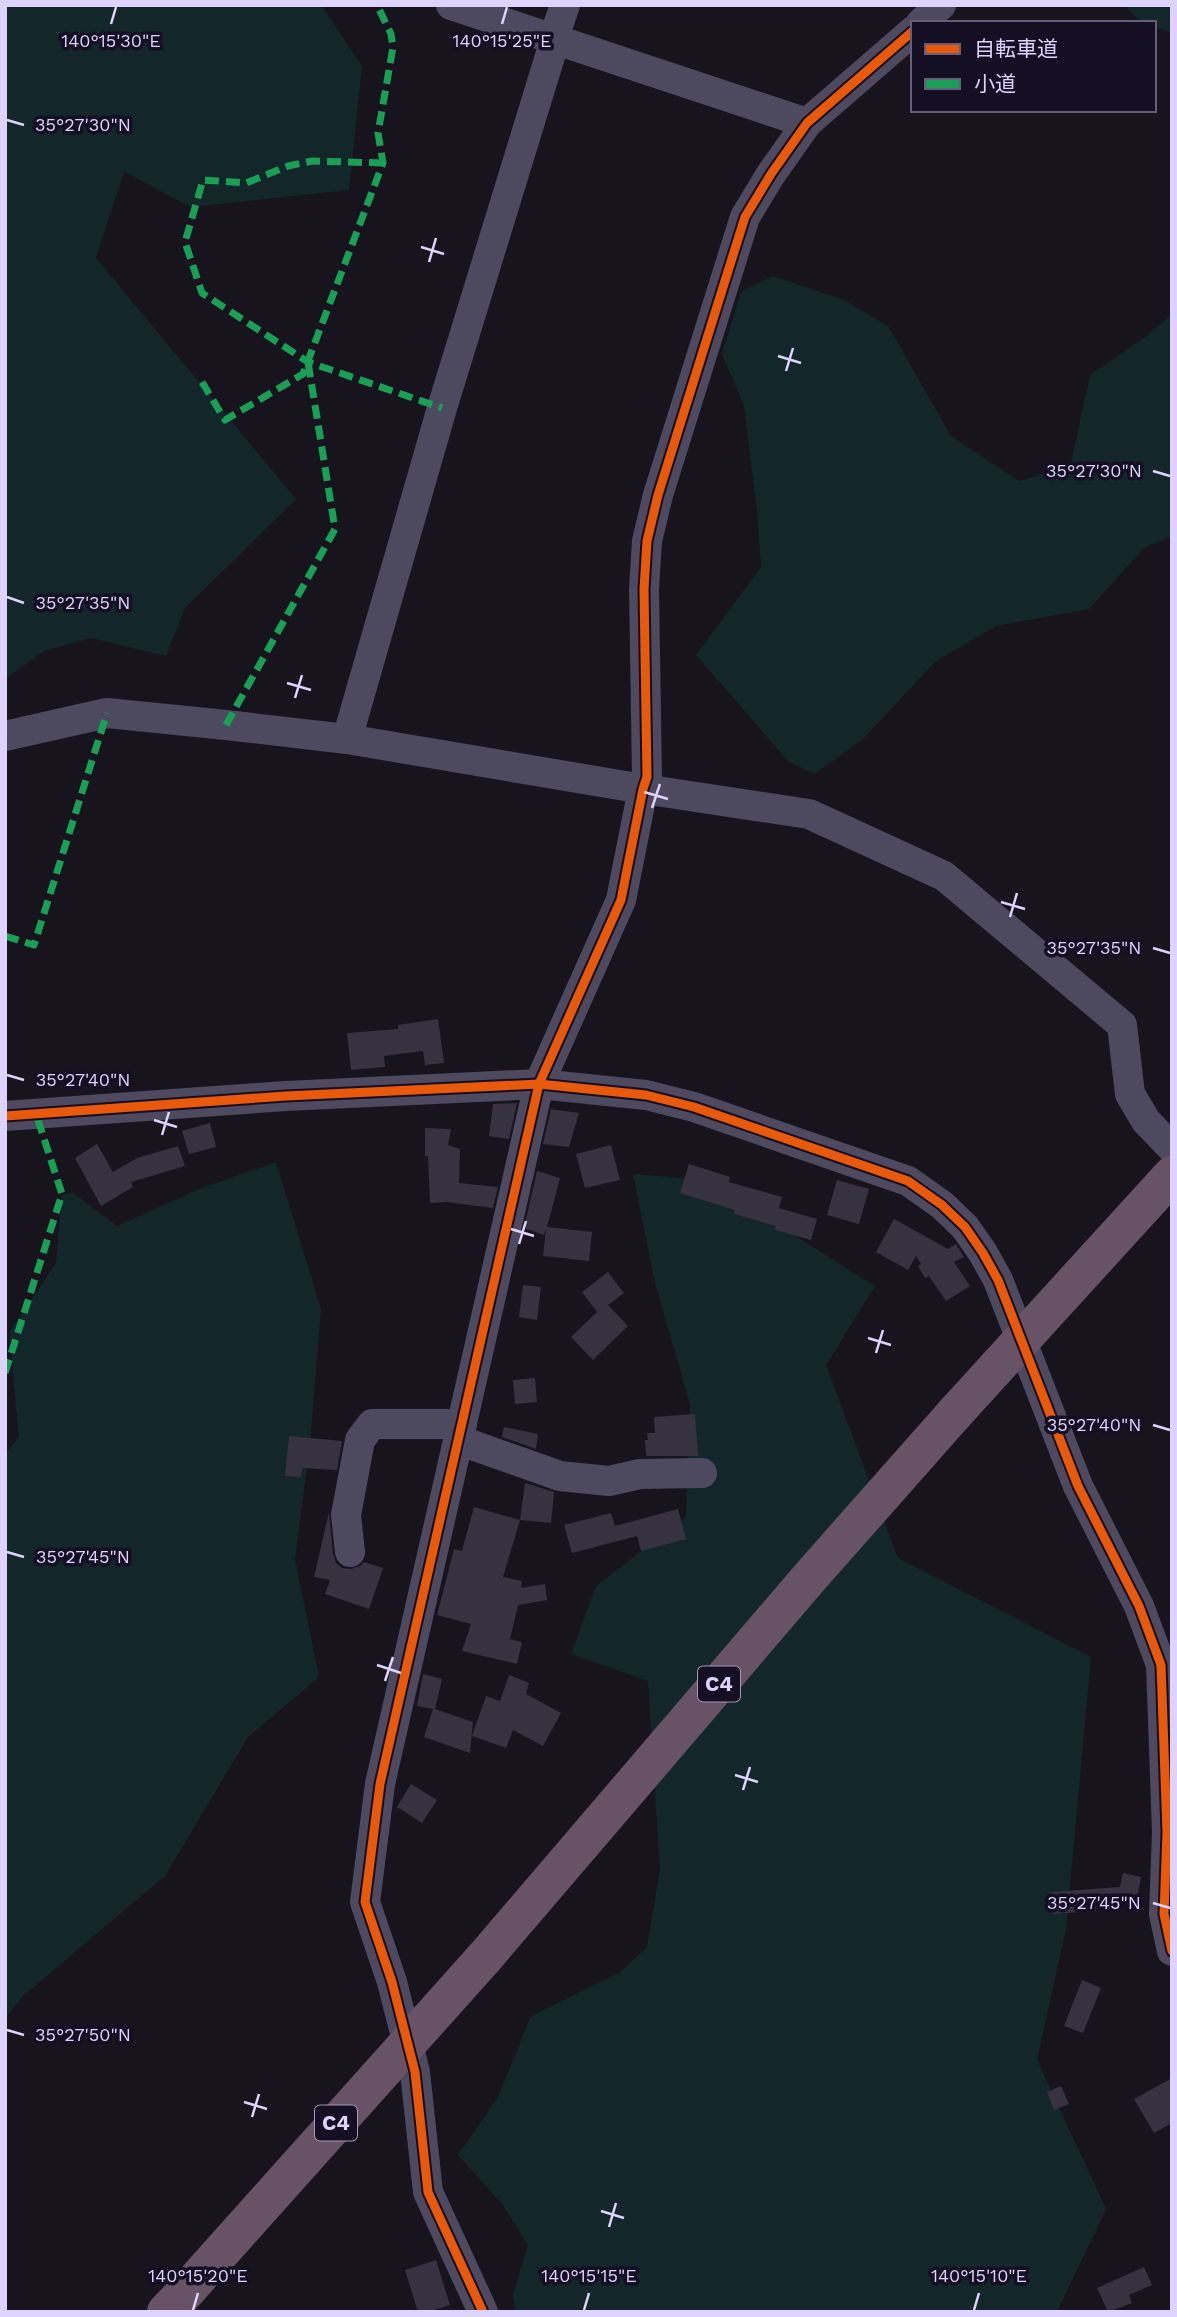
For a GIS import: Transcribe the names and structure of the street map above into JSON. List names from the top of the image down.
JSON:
{
  "streets": {
    "highway": ["C4"]
  },
  "legend": ["自転車道", "小道"],
  "coordinates": [
    "140°15'30\"E",
    "140°15'25\"E",
    "35°27'30\"N",
    "35°27'35\"N",
    "35°27'40\"N",
    "35°27'45\"N",
    "35°27'50\"N",
    "140°15'20\"E",
    "140°15'15\"E",
    "140°15'10\"E"
  ]
}
